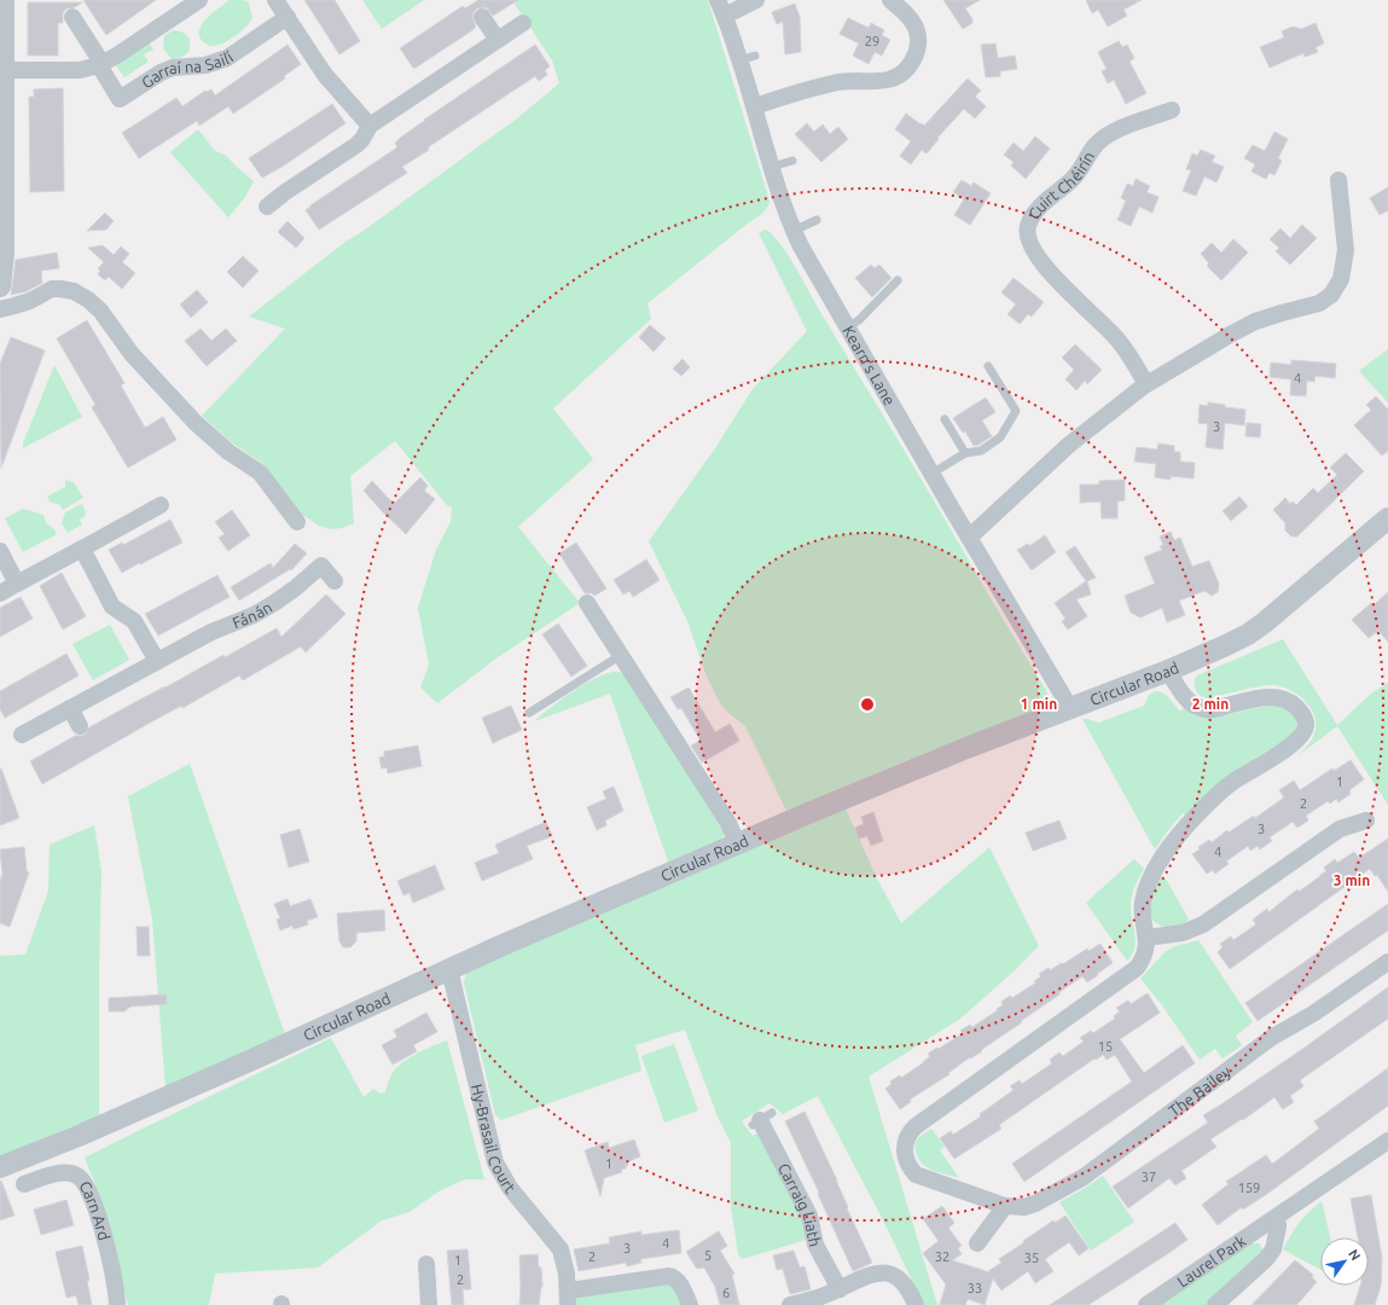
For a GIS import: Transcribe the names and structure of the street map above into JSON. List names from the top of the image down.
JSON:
{
  "streets": {
    "street": [
      "Garraí na Sailí",
      "Cuirt Chéirín",
      "Kearn's Lane",
      "Fánán",
      "Circular Road",
      "The Bailey",
      "Hy-Brasail Court",
      "Carraig Liath",
      "Carn Ard",
      "Laurel Park"
    ]
  },
  "crossings": [
    ["Kearn's Lane", "Circular Road"],
    ["Circular Road", "The Bailey"],
    ["Circular Road", "Hy-Brasail Court"]
  ],
  "house_numbers": [
    "29",
    "4",
    "3",
    "1",
    "2",
    "3",
    "4",
    "15",
    "1",
    "37",
    "159",
    "4",
    "3",
    "5",
    "2",
    "32",
    "35",
    "1",
    "2",
    "33",
    "6"
  ],
  "north": "top right",
  "rings": ["1 min", "2 min", "3 min"]
}
